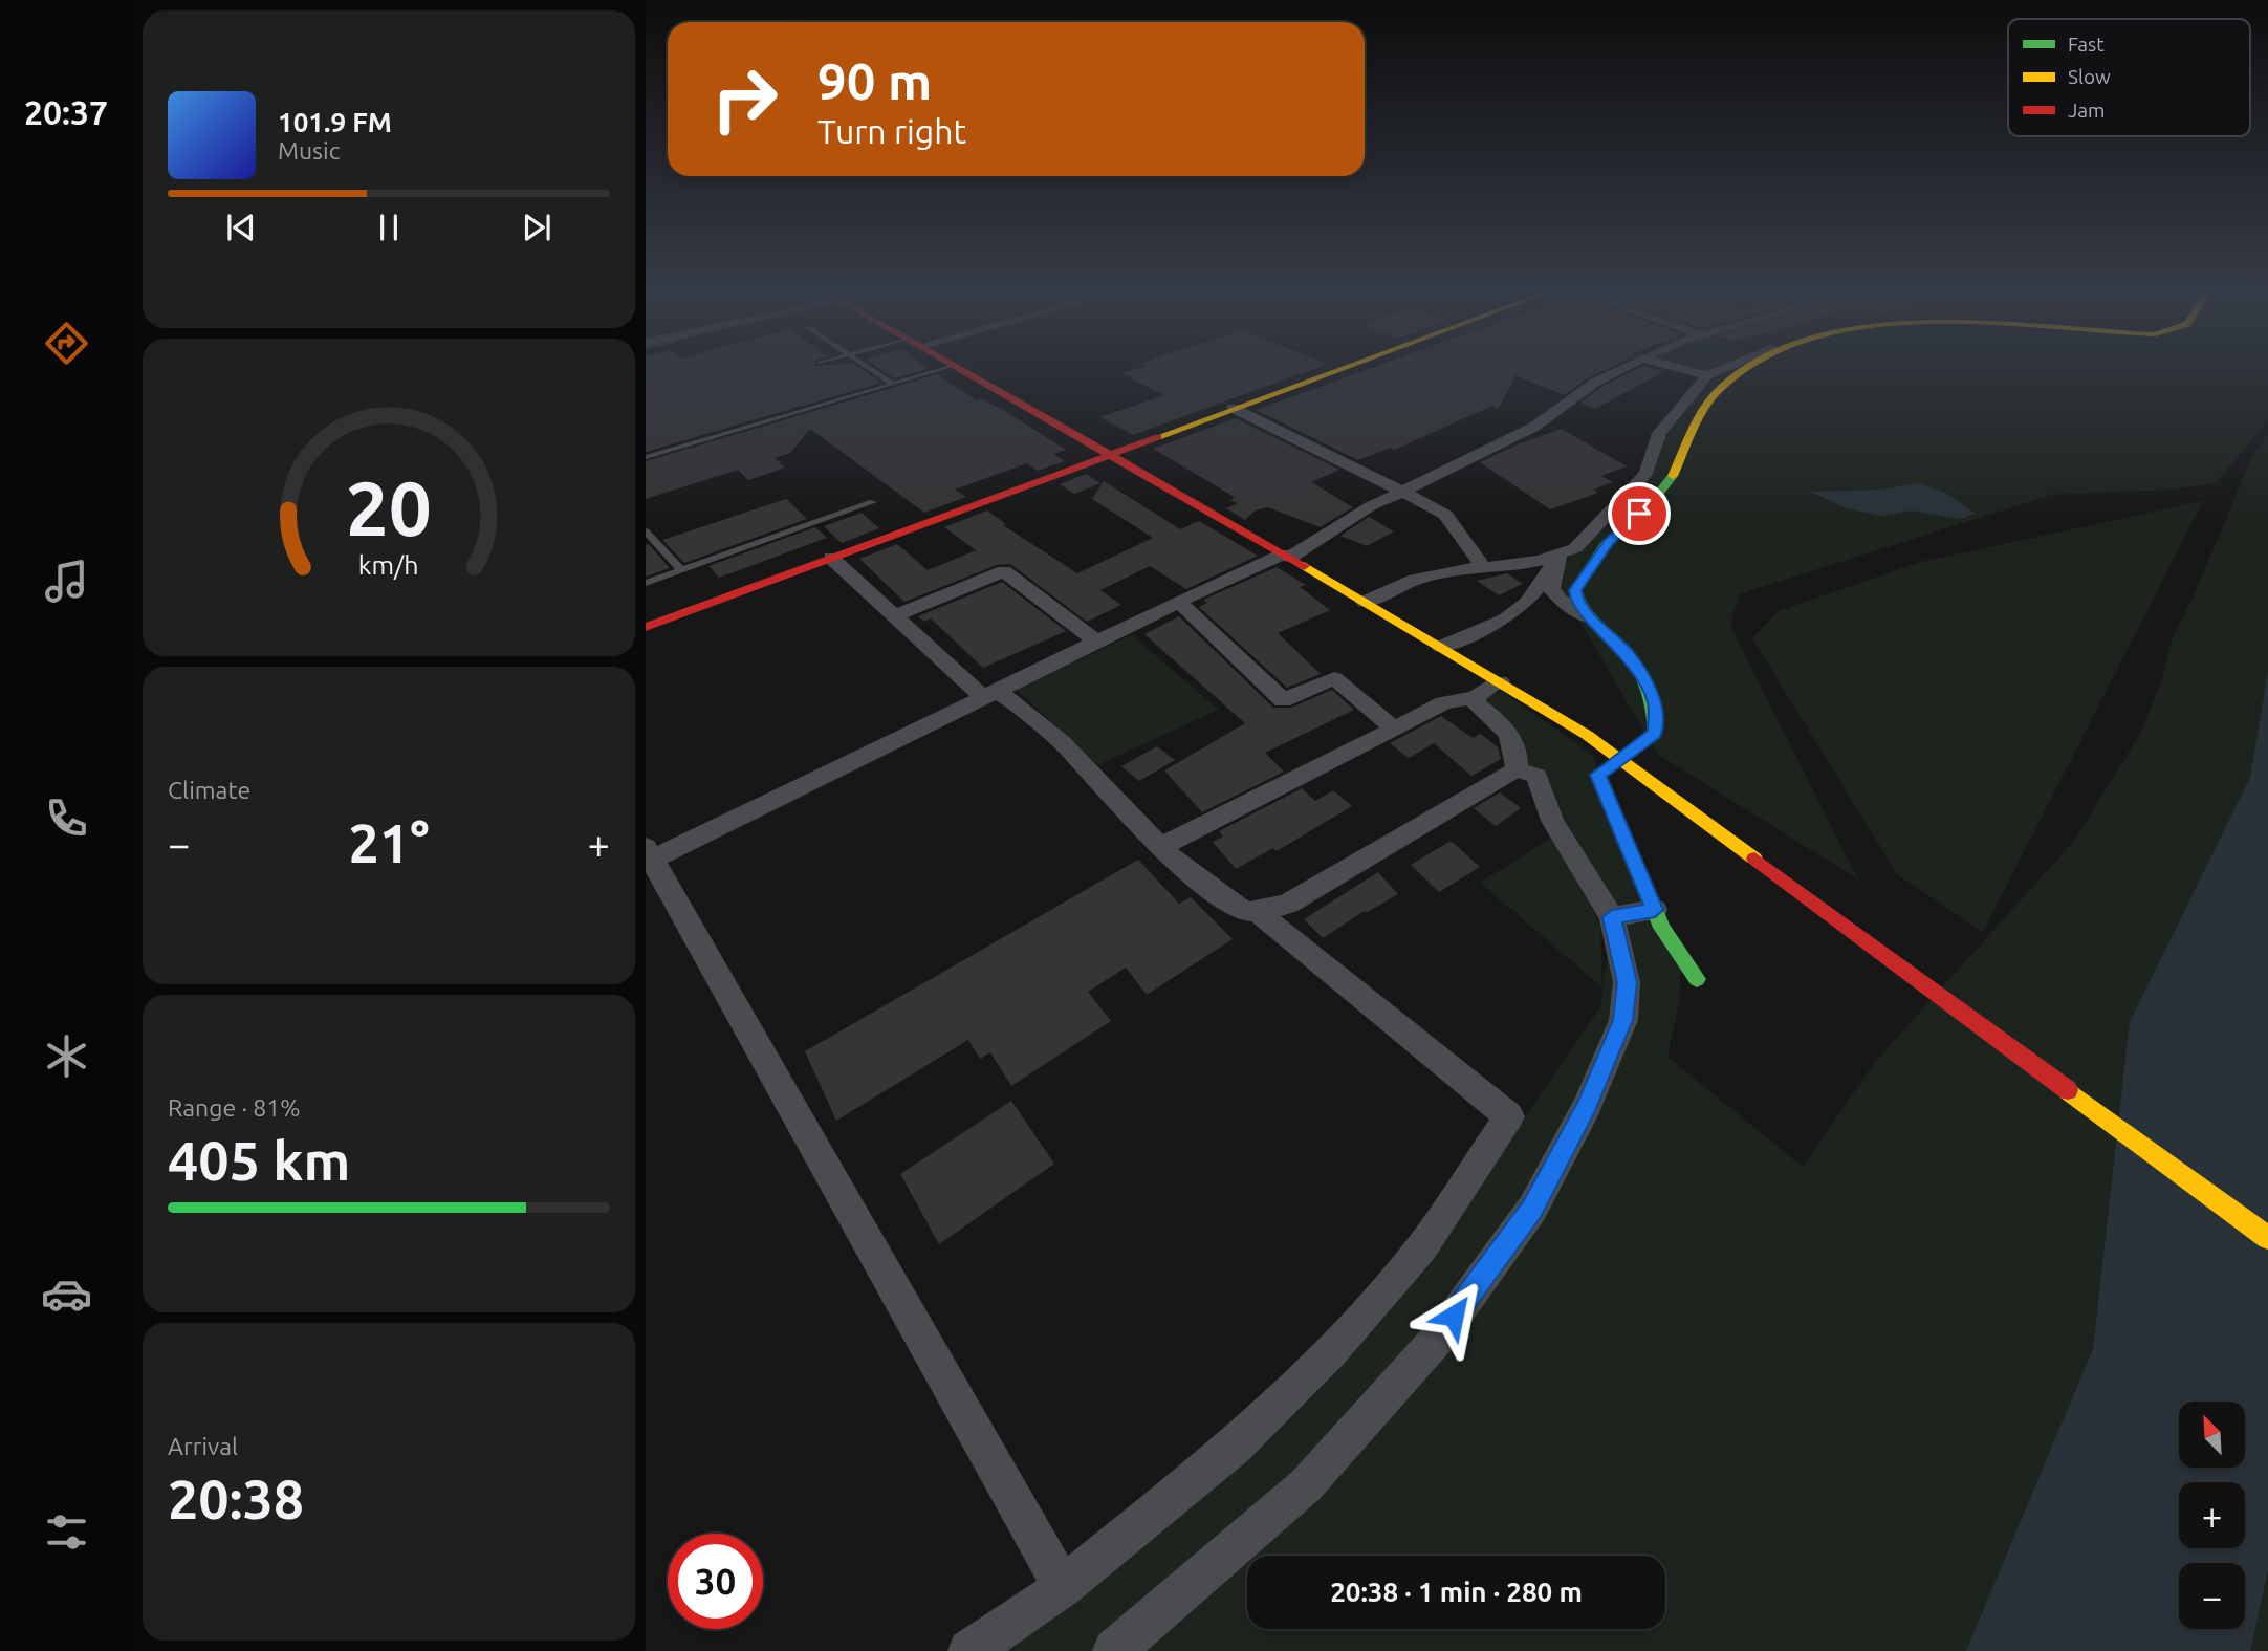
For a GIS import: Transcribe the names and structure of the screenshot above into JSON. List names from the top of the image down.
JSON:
{
  "legend": ["Fast", "Slow", "Jam"],
  "north": "top left",
  "page": {
    "tabs": "20:37",
    "turn": ["90 m", "Turn right"],
    "song": ["101.9 FM", "Music"],
    "tile": [
      "Climate",
      ["Range · 81%", "405 km"],
      ["Arrival", "20:38"]
    ],
    "heat": ["−", "21°", "+"],
    "map_buttons": ["+", "−"],
    "limit": "30",
    "trip": "20:38 · 1 min · 280 m",
    "gauge": ["20", "km/h"]
  }
}
